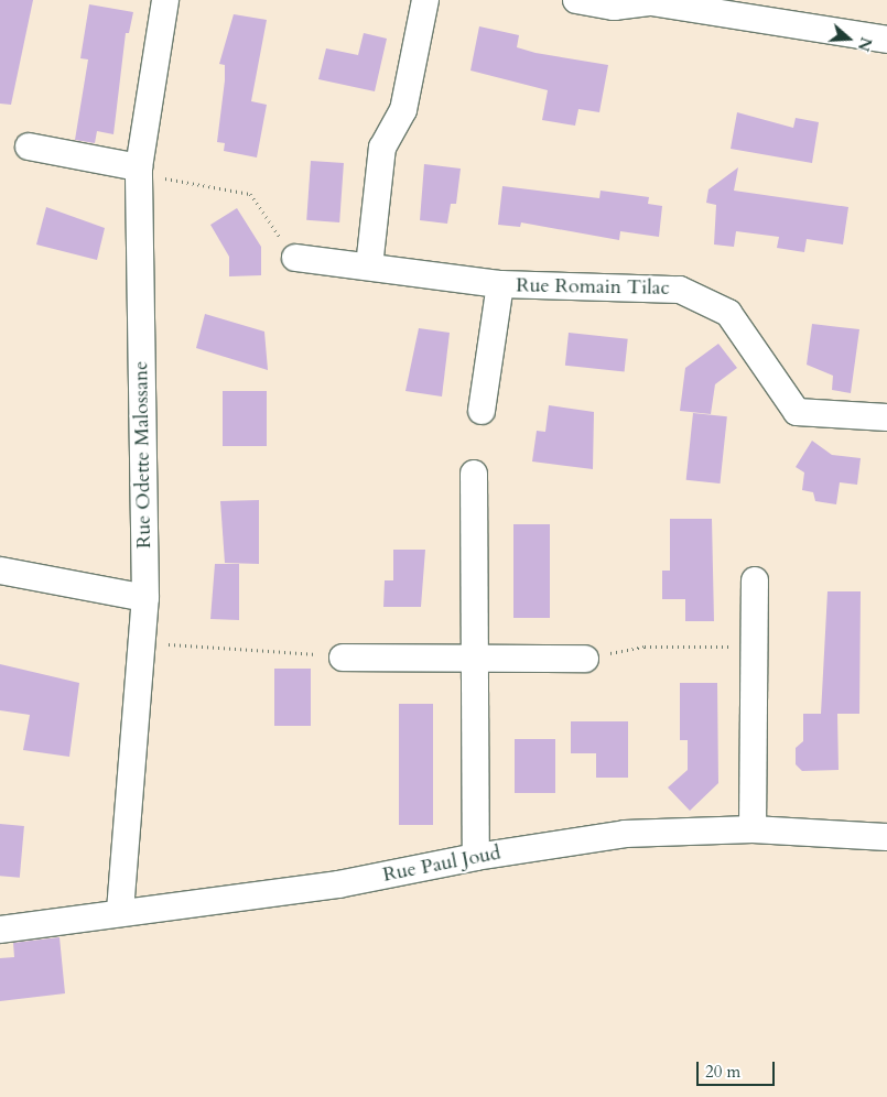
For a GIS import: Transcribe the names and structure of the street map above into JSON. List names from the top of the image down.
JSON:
{
  "streets": {
    "street": ["Rue Romain Tilac", "Rue Odette Malossane", "Rue Paul Joud"]
  },
  "crossings": [
    ["Rue Odette Malossane", "Rue Paul Joud"]
  ],
  "scale_bar": "20 m",
  "north": "right"
}
